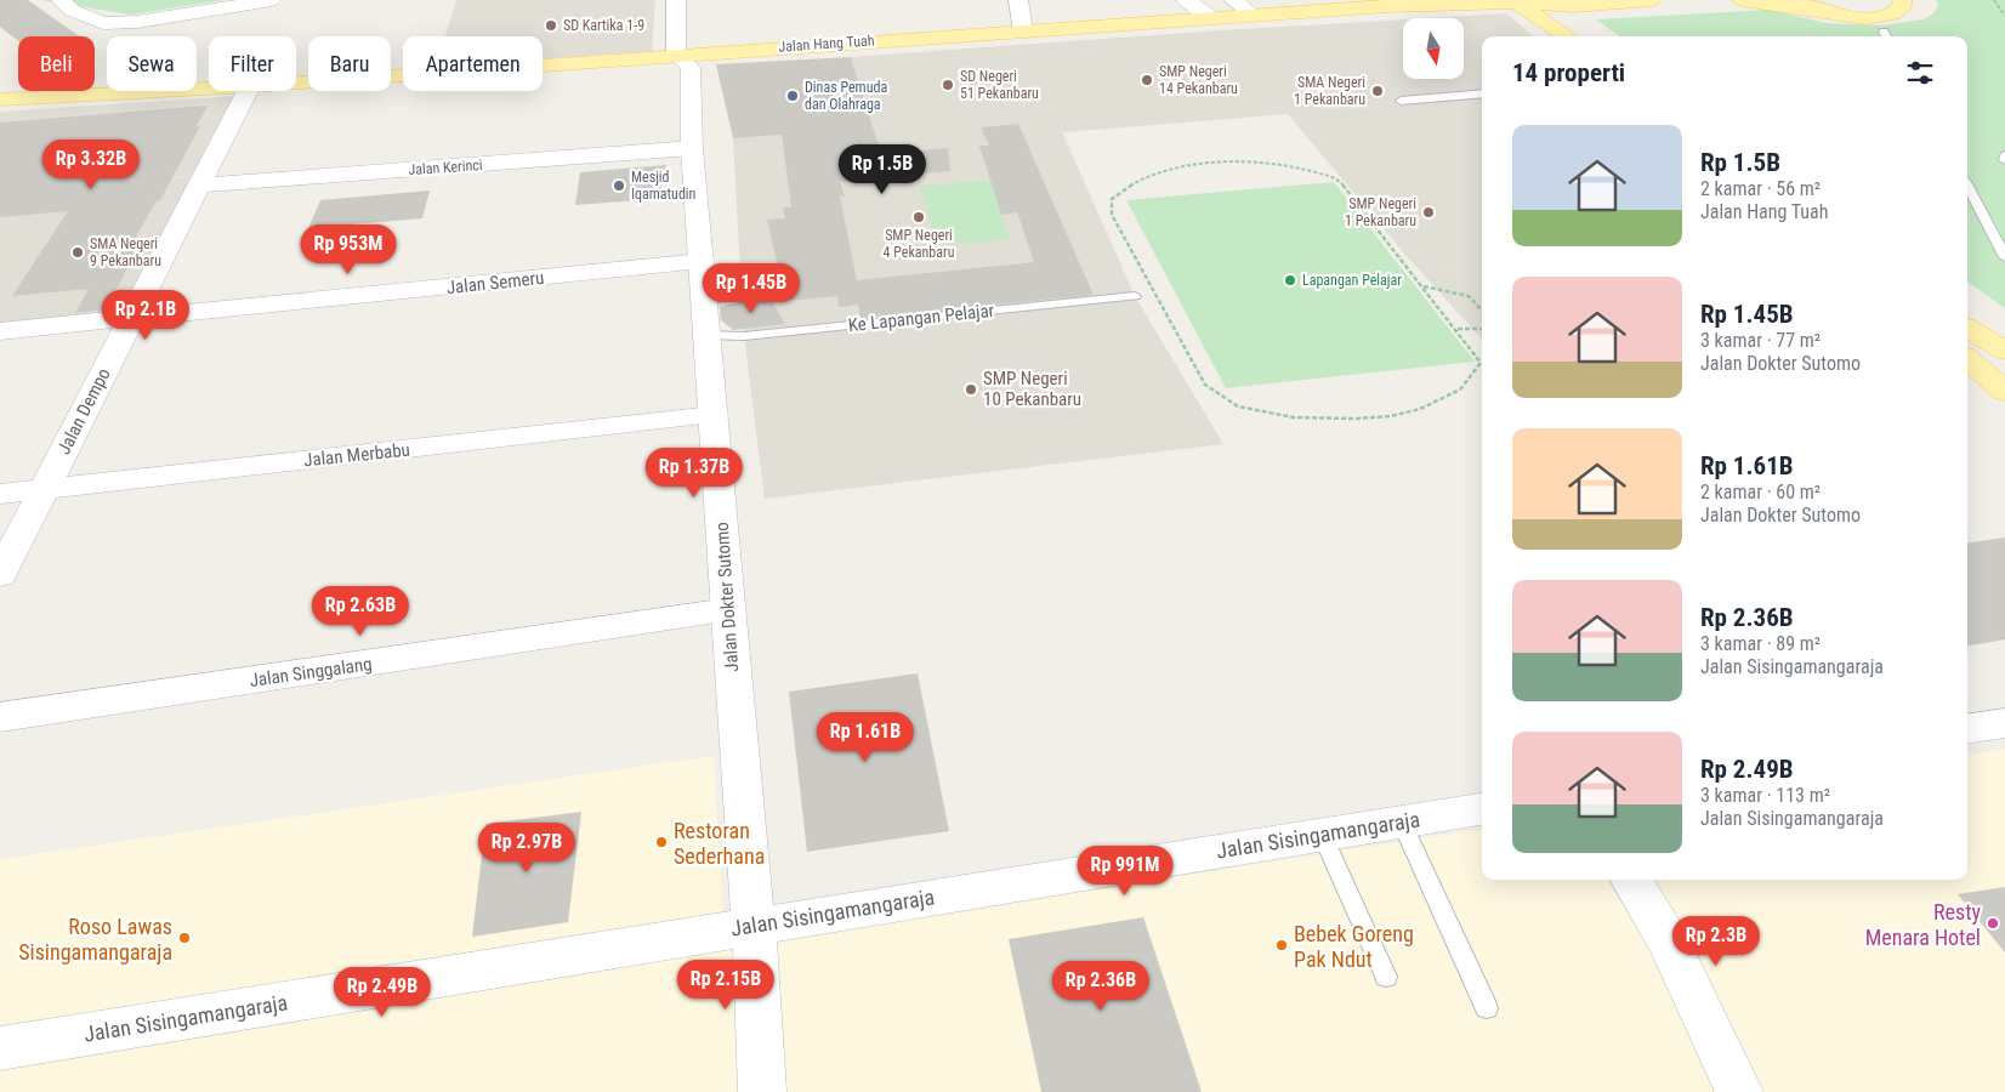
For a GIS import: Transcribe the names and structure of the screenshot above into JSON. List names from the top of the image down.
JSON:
{
  "streets": {
    "main road": ["Jalan Hang Tuah"],
    "street": [
      "Jalan Kerinci",
      "Jalan Semeru",
      "Jalan Dempo",
      "Jalan Merbabu",
      "Jalan Dokter Sutomo",
      "Jalan Singgalang",
      "Jalan Sisingamangaraja"
    ],
    "lane": ["Ke Lapangan Pelajar"]
  },
  "crossings": [
    ["Jalan Hang Tuah", "Jalan Dokter Sutomo"],
    ["Jalan Kerinci", "Jalan Dempo"],
    ["Jalan Kerinci", "Jalan Dokter Sutomo"],
    ["Jalan Semeru", "Jalan Dempo"],
    ["Jalan Semeru", "Jalan Dokter Sutomo"],
    ["Ke Lapangan Pelajar", "Jalan Dokter Sutomo"],
    ["Jalan Dempo", "Jalan Merbabu"],
    ["Jalan Merbabu", "Jalan Dokter Sutomo"],
    ["Jalan Dokter Sutomo", "Jalan Singgalang"],
    ["Jalan Dokter Sutomo", "Jalan Sisingamangaraja"]
  ],
  "places": [
    "SD Kartika 1-9",
    "SMP Negeri 14 Pekanbaru",
    "SD Negeri 51 Pekanbaru",
    "SMA Negeri 1 Pekanbaru",
    "Dinas Pemuda dan Olahraga",
    "Mesjid Iqamatudin",
    "SMP Negeri 1 Pekanbaru",
    "SMP Negeri 4 Pekanbaru",
    "SMA Negeri 9 Pekanbaru",
    "Lapangan Pelajar",
    "SMP Negeri 10 Pekanbaru",
    "Restoran Sederhana",
    "Resty Menara Hotel",
    "Roso Lawas Sisingamangaraja",
    "Bebek Goreng Pak Ndut"
  ],
  "north": "bottom",
  "page": {
    "chip": [
      "Beli",
      "Sewa",
      "Filter",
      "Baru",
      "Apartemen"
    ],
    "heading": "14 properti",
    "list": [
      {
        "name": "Rp 1.5B",
        "note": "2 kamar · 56 m² · Jalan Hang Tuah"
      },
      {
        "name": "Rp 1.45B",
        "note": "3 kamar · 77 m² · Jalan Dokter Sutomo"
      },
      {
        "name": "Rp 1.61B",
        "note": "2 kamar · 60 m² · Jalan Dokter Sutomo"
      },
      {
        "name": "Rp 2.36B",
        "note": "3 kamar · 89 m² · Jalan Sisingamangaraja"
      },
      {
        "name": "Rp 2.49B",
        "note": "3 kamar · 113 m² · Jalan Sisingamangaraja"
      }
    ],
    "price": [
      "Rp 3.32B",
      "Rp 1.5B",
      "Rp 953M",
      "Rp 1.45B",
      "Rp 2.1B",
      "Rp 1.37B",
      "Rp 2.63B",
      "Rp 1.61B",
      "Rp 2.97B",
      "Rp 991M",
      "Rp 2.3B",
      "Rp 2.15B",
      "Rp 2.36B",
      "Rp 2.49B"
    ]
  }
}
